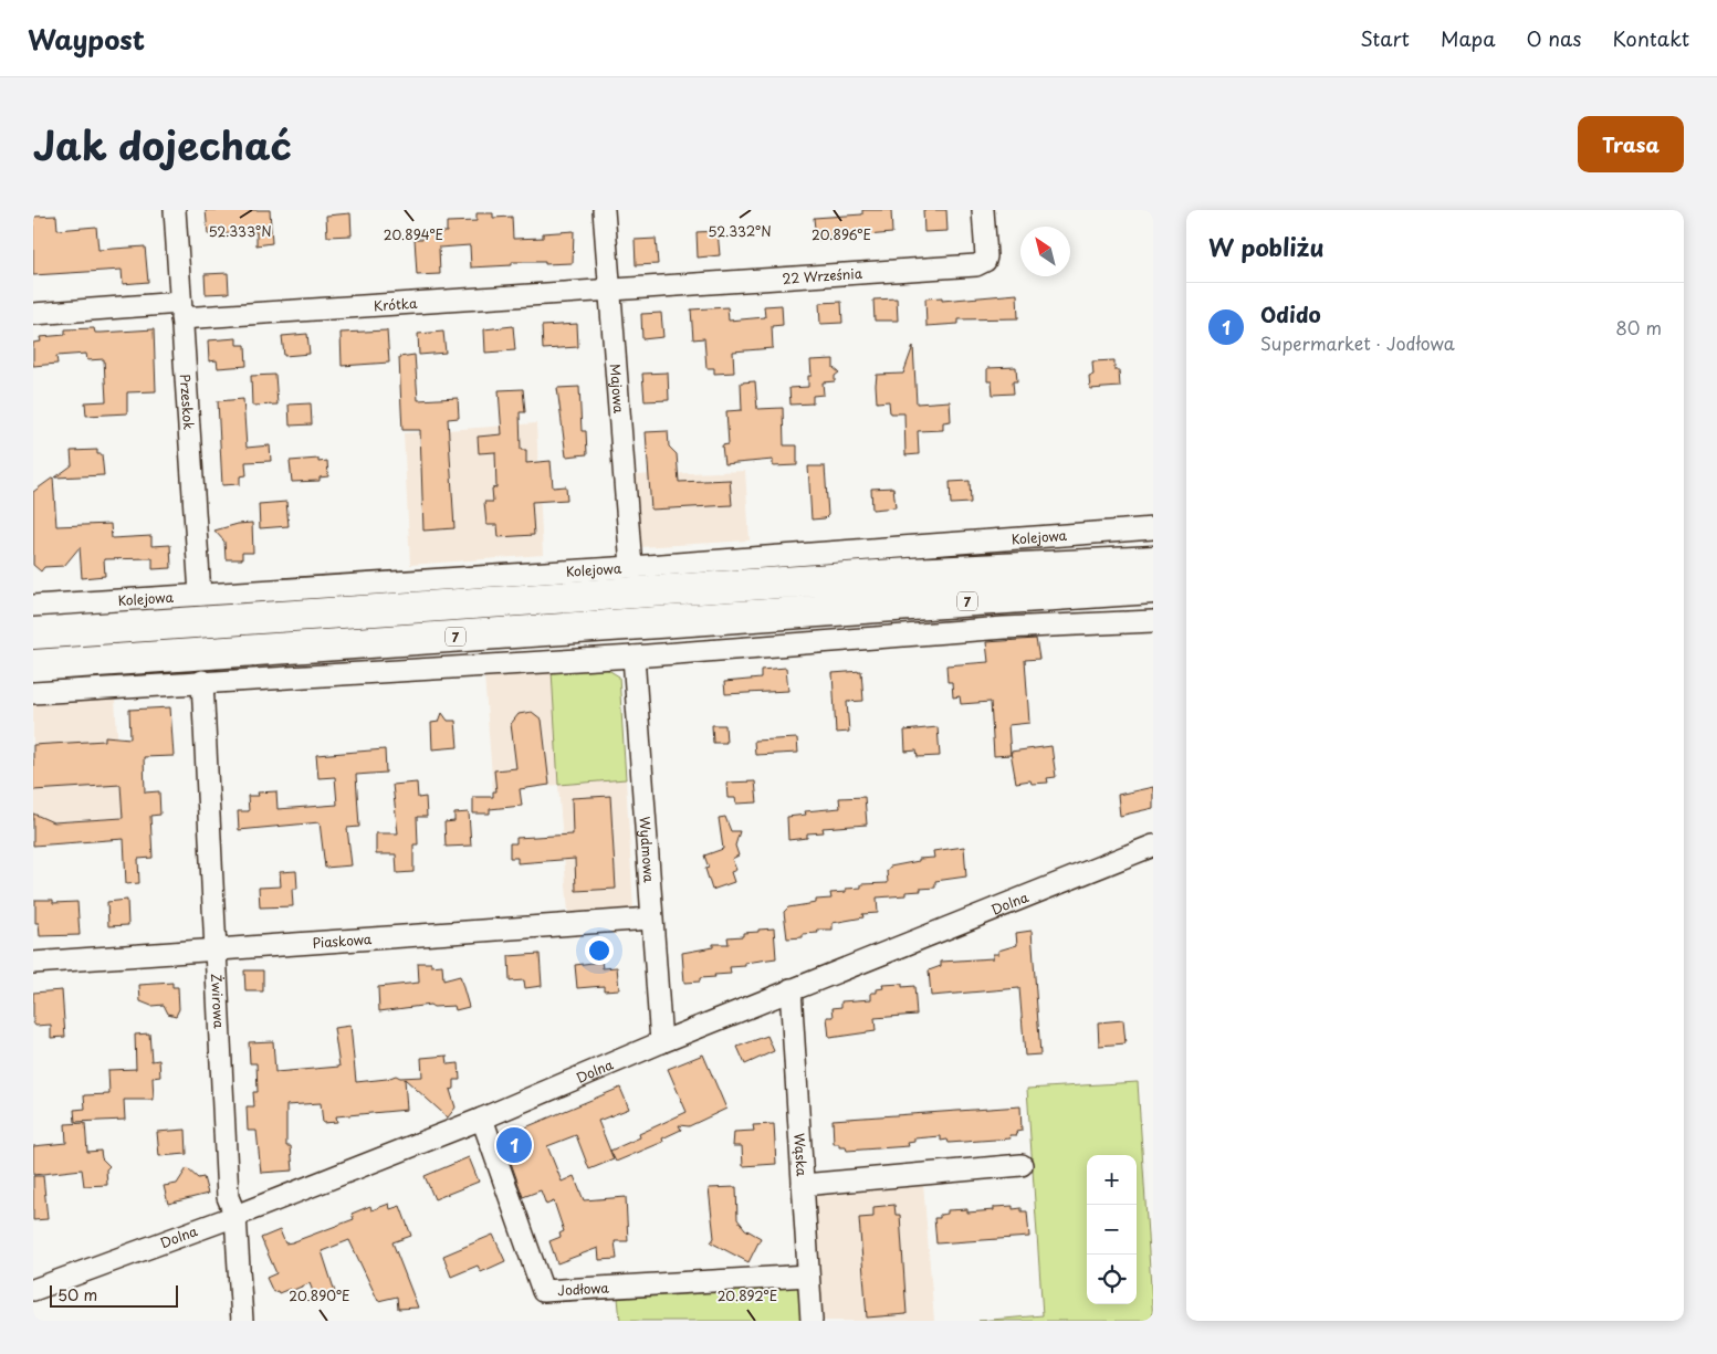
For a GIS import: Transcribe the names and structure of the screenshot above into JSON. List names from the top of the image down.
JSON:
{
  "streets": {
    "highway": ["Kolejowa", "7"],
    "street": [
      "22 Września",
      "Krótka",
      "Majowa",
      "Przeskok",
      "Wydmowa",
      "Dolna",
      "Piaskowa",
      "Żwirowa",
      "Wąska",
      "Jodłowa"
    ]
  },
  "crossings": [
    ["22 Września", "Krótka"],
    ["22 Września", "Majowa"],
    ["Krótka", "Majowa"],
    ["Krótka", "Przeskok"],
    ["Majowa", "Kolejowa"],
    ["Przeskok", "Kolejowa"],
    ["Wydmowa", "Dolna"],
    ["Wydmowa", "Piaskowa"],
    ["Dolna", "Żwirowa"],
    ["Dolna", "Wąska"],
    ["Dolna", "Jodłowa"],
    ["Piaskowa", "Żwirowa"],
    ["Wąska", "Jodłowa"]
  ],
  "scale_bar": "50 m",
  "north": "top left",
  "page": {
    "header": "Waypost",
    "nav": [
      "Start",
      "Mapa",
      "O nas",
      "Kontakt"
    ],
    "title": "Jak dojechać",
    "buttons": "Trasa",
    "heading": "W pobliżu",
    "list": [
      {
        "mark": "1",
        "name": "Odido",
        "note": "Supermarket · Jodłowa",
        "value": "80 m"
      }
    ],
    "pins": "1",
    "map_buttons": ["+", "−"],
    "scale": "50 m"
  },
  "coordinates": [
    "52.333°N",
    "52.332°N",
    "20.894°E",
    "20.896°E",
    "20.890°E",
    "20.892°E"
  ]
}
